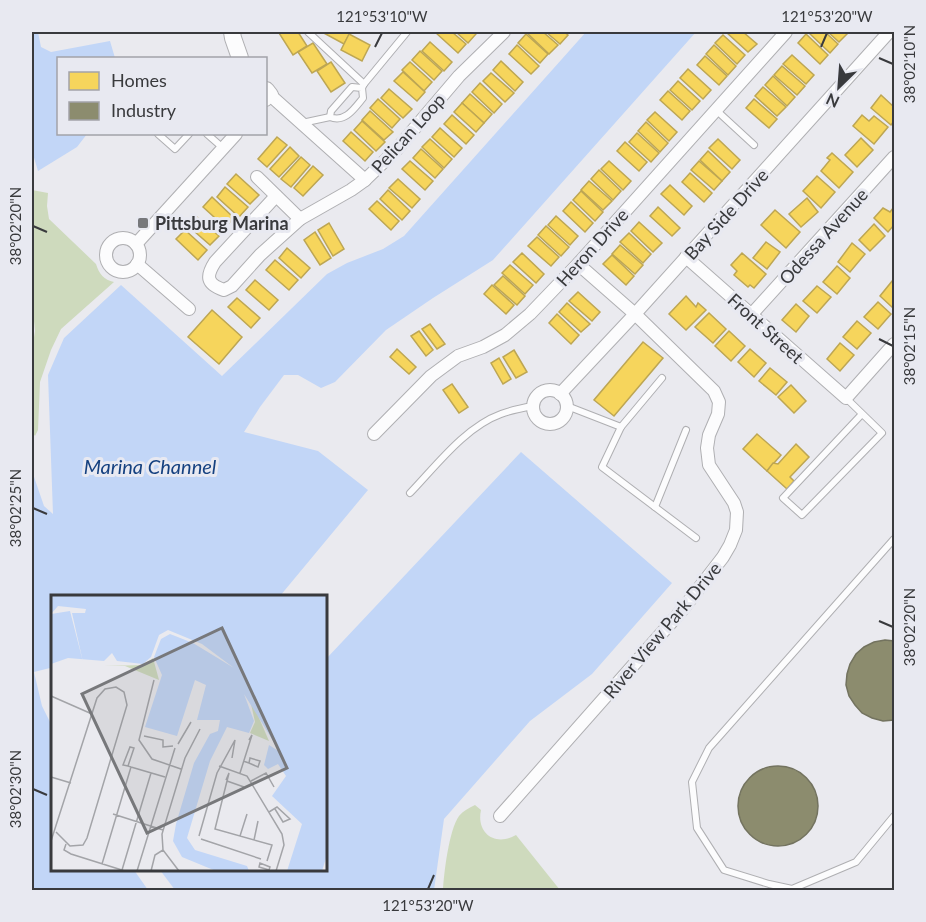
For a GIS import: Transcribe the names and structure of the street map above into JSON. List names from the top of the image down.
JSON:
{
  "streets": {
    "street": [
      "Pelican Loop",
      "Bay Side Drive",
      "Odessa Avenue",
      "Heron Drive",
      "Front Street",
      "River View Park Drive"
    ]
  },
  "crossings": [
    ["Bay Side Drive", "Front Street"],
    ["Bay Side Drive", "River View Park Drive"],
    ["Odessa Avenue", "Front Street"],
    ["Heron Drive", "River View Park Drive"]
  ],
  "water": ["Marina Channel"],
  "places": {
    "transit": ["Pittsburg Marina"]
  },
  "legend": ["Homes", "Industry"],
  "north": "bottom left",
  "coordinates": [
    "121°53'10\"W",
    "121°53'20\"W",
    "38°02'10\"N",
    "38°02'20\"N",
    "38°02'15\"N",
    "38°02'25\"N",
    "38°02'30\"N"
  ]
}
